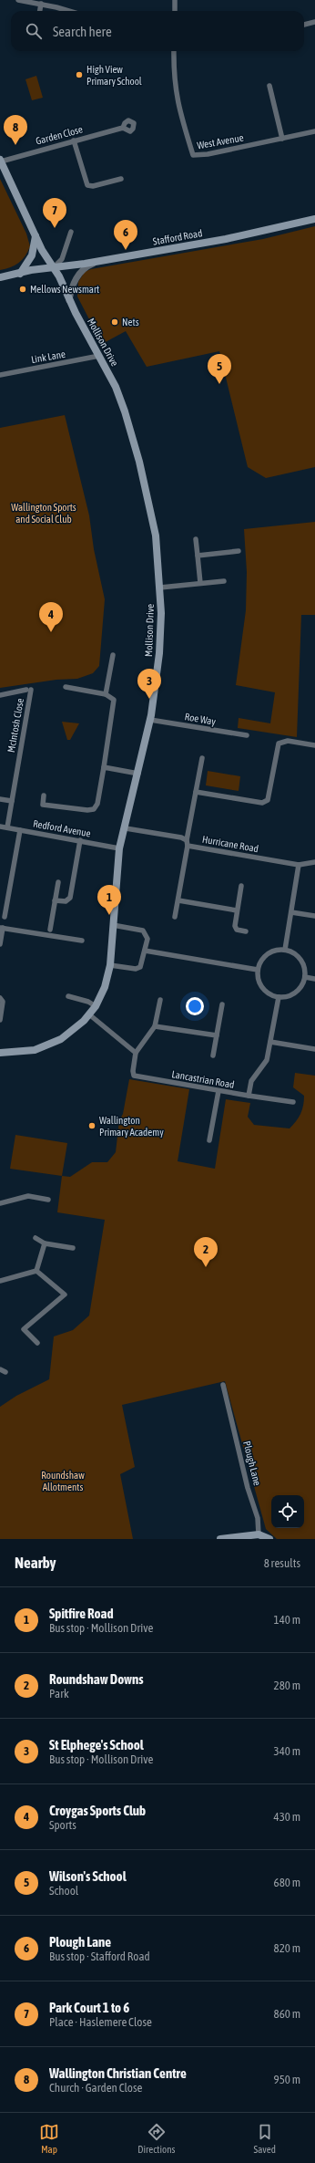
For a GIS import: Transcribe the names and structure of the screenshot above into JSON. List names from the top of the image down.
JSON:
{
  "streets": {
    "main road": ["Stafford Road", "Mollison Drive"],
    "street": [
      "Garden Close",
      "West Avenue",
      "Link Lane",
      "Roe Way",
      "McIntosh Close",
      "Redford Avenue",
      "Hurricane Road",
      "Lancastrian Road",
      "Plough Lane"
    ]
  },
  "crossings": [
    ["Stafford Road", "Mollison Drive"],
    ["Mollison Drive", "Link Lane"],
    ["Mollison Drive", "Roe Way"],
    ["Mollison Drive", "Redford Avenue"],
    ["Mollison Drive", "Hurricane Road"],
    ["McIntosh Close", "Redford Avenue"]
  ],
  "parks": ["Wallington Sports and Social Club", "Roundshaw Allotments"],
  "places": [
    "High View Primary School",
    "Mellows Newsmart",
    "Nets",
    "Wallington Primary Academy"
  ],
  "page": {
    "search": "Search here",
    "pins": [
      "8",
      "7",
      "6",
      "5",
      "4",
      "3",
      "1",
      "2"
    ],
    "heading": ["Nearby", "8 results"],
    "list": [
      {
        "mark": "1",
        "name": "Spitfire Road",
        "note": "Bus stop · Mollison Drive",
        "value": "140 m"
      },
      {
        "mark": "2",
        "name": "Roundshaw Downs",
        "note": "Park",
        "value": "280 m"
      },
      {
        "mark": "3",
        "name": "St Elphege's School",
        "note": "Bus stop · Mollison Drive",
        "value": "340 m"
      },
      {
        "mark": "4",
        "name": "Croygas Sports Club",
        "note": "Sports",
        "value": "430 m"
      },
      {
        "mark": "5",
        "name": "Wilson's School",
        "note": "School",
        "value": "680 m"
      },
      {
        "mark": "6",
        "name": "Plough Lane",
        "note": "Bus stop · Stafford Road",
        "value": "820 m"
      },
      {
        "mark": "7",
        "name": "Park Court 1 to 6",
        "note": "Place · Haslemere Close",
        "value": "860 m"
      },
      {
        "mark": "8",
        "name": "Wallington Christian Centre",
        "note": "Church · Garden Close",
        "value": "950 m"
      }
    ],
    "nav": ["Map", "Directions", "Saved"]
  }
}
